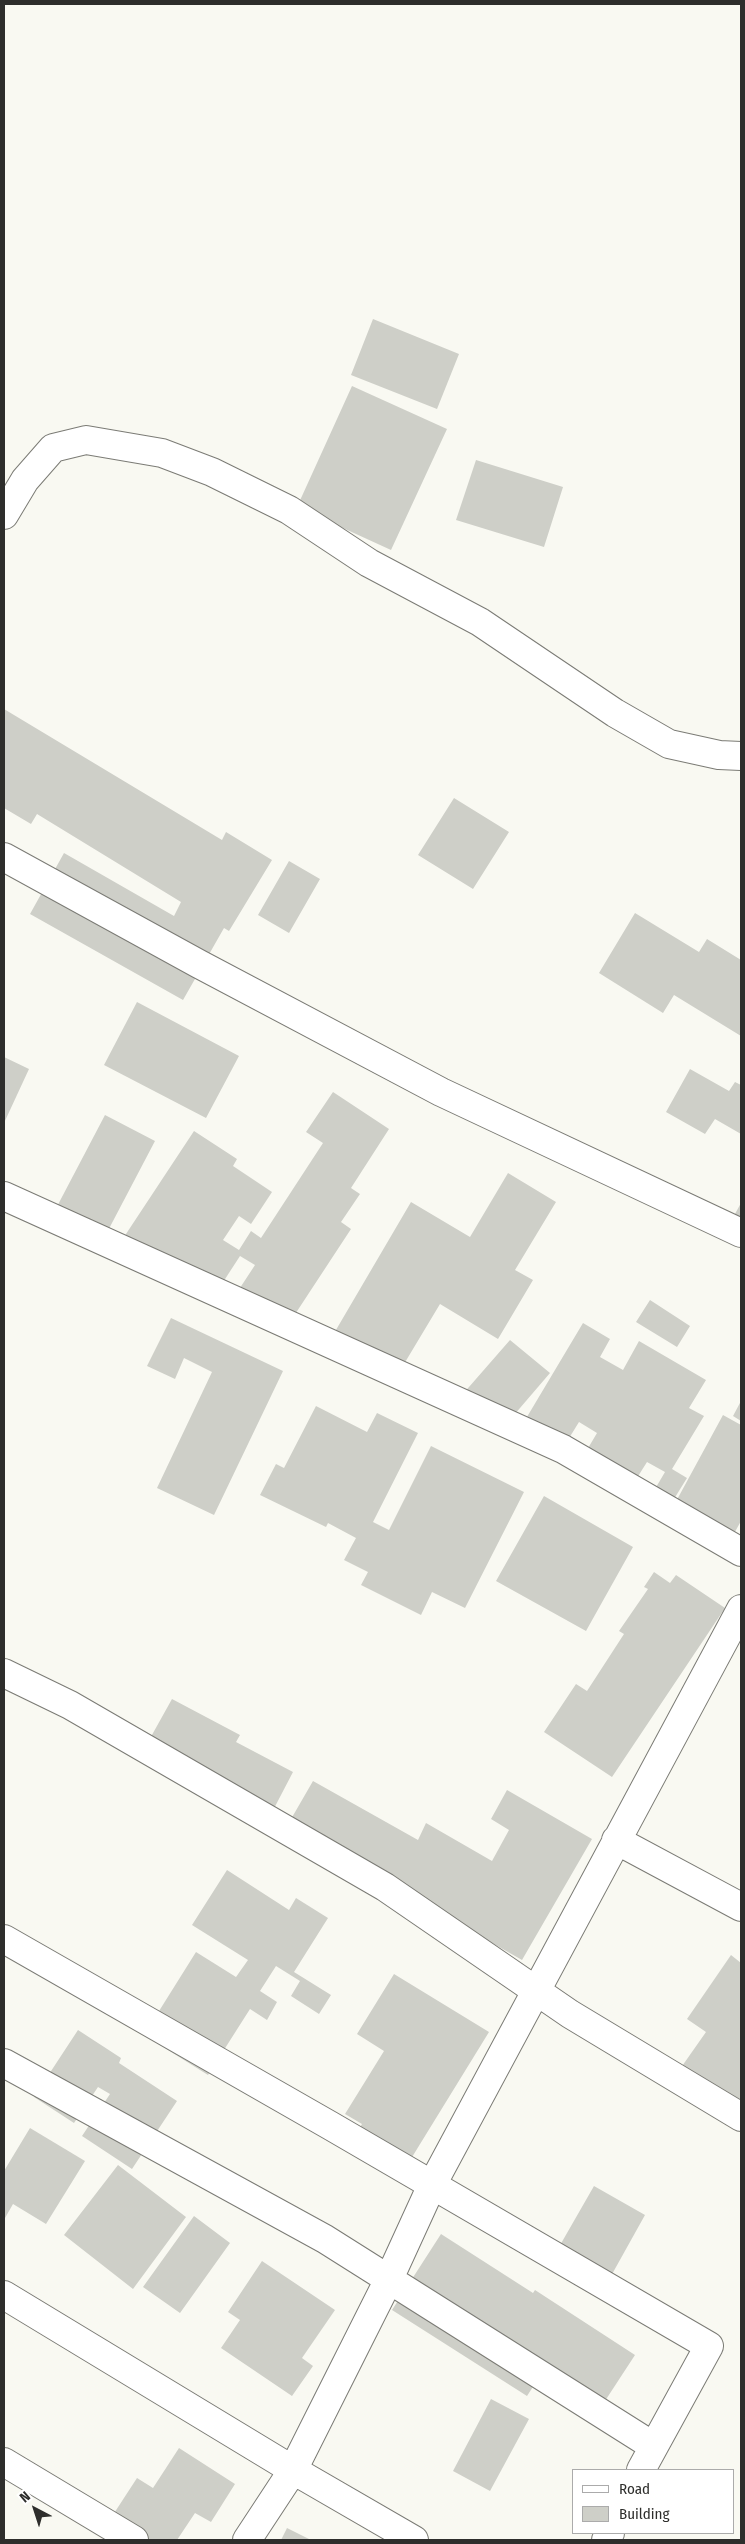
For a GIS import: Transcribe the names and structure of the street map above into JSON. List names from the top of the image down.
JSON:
{
  "legend": ["Road", "Building"],
  "north": "top left"
}
